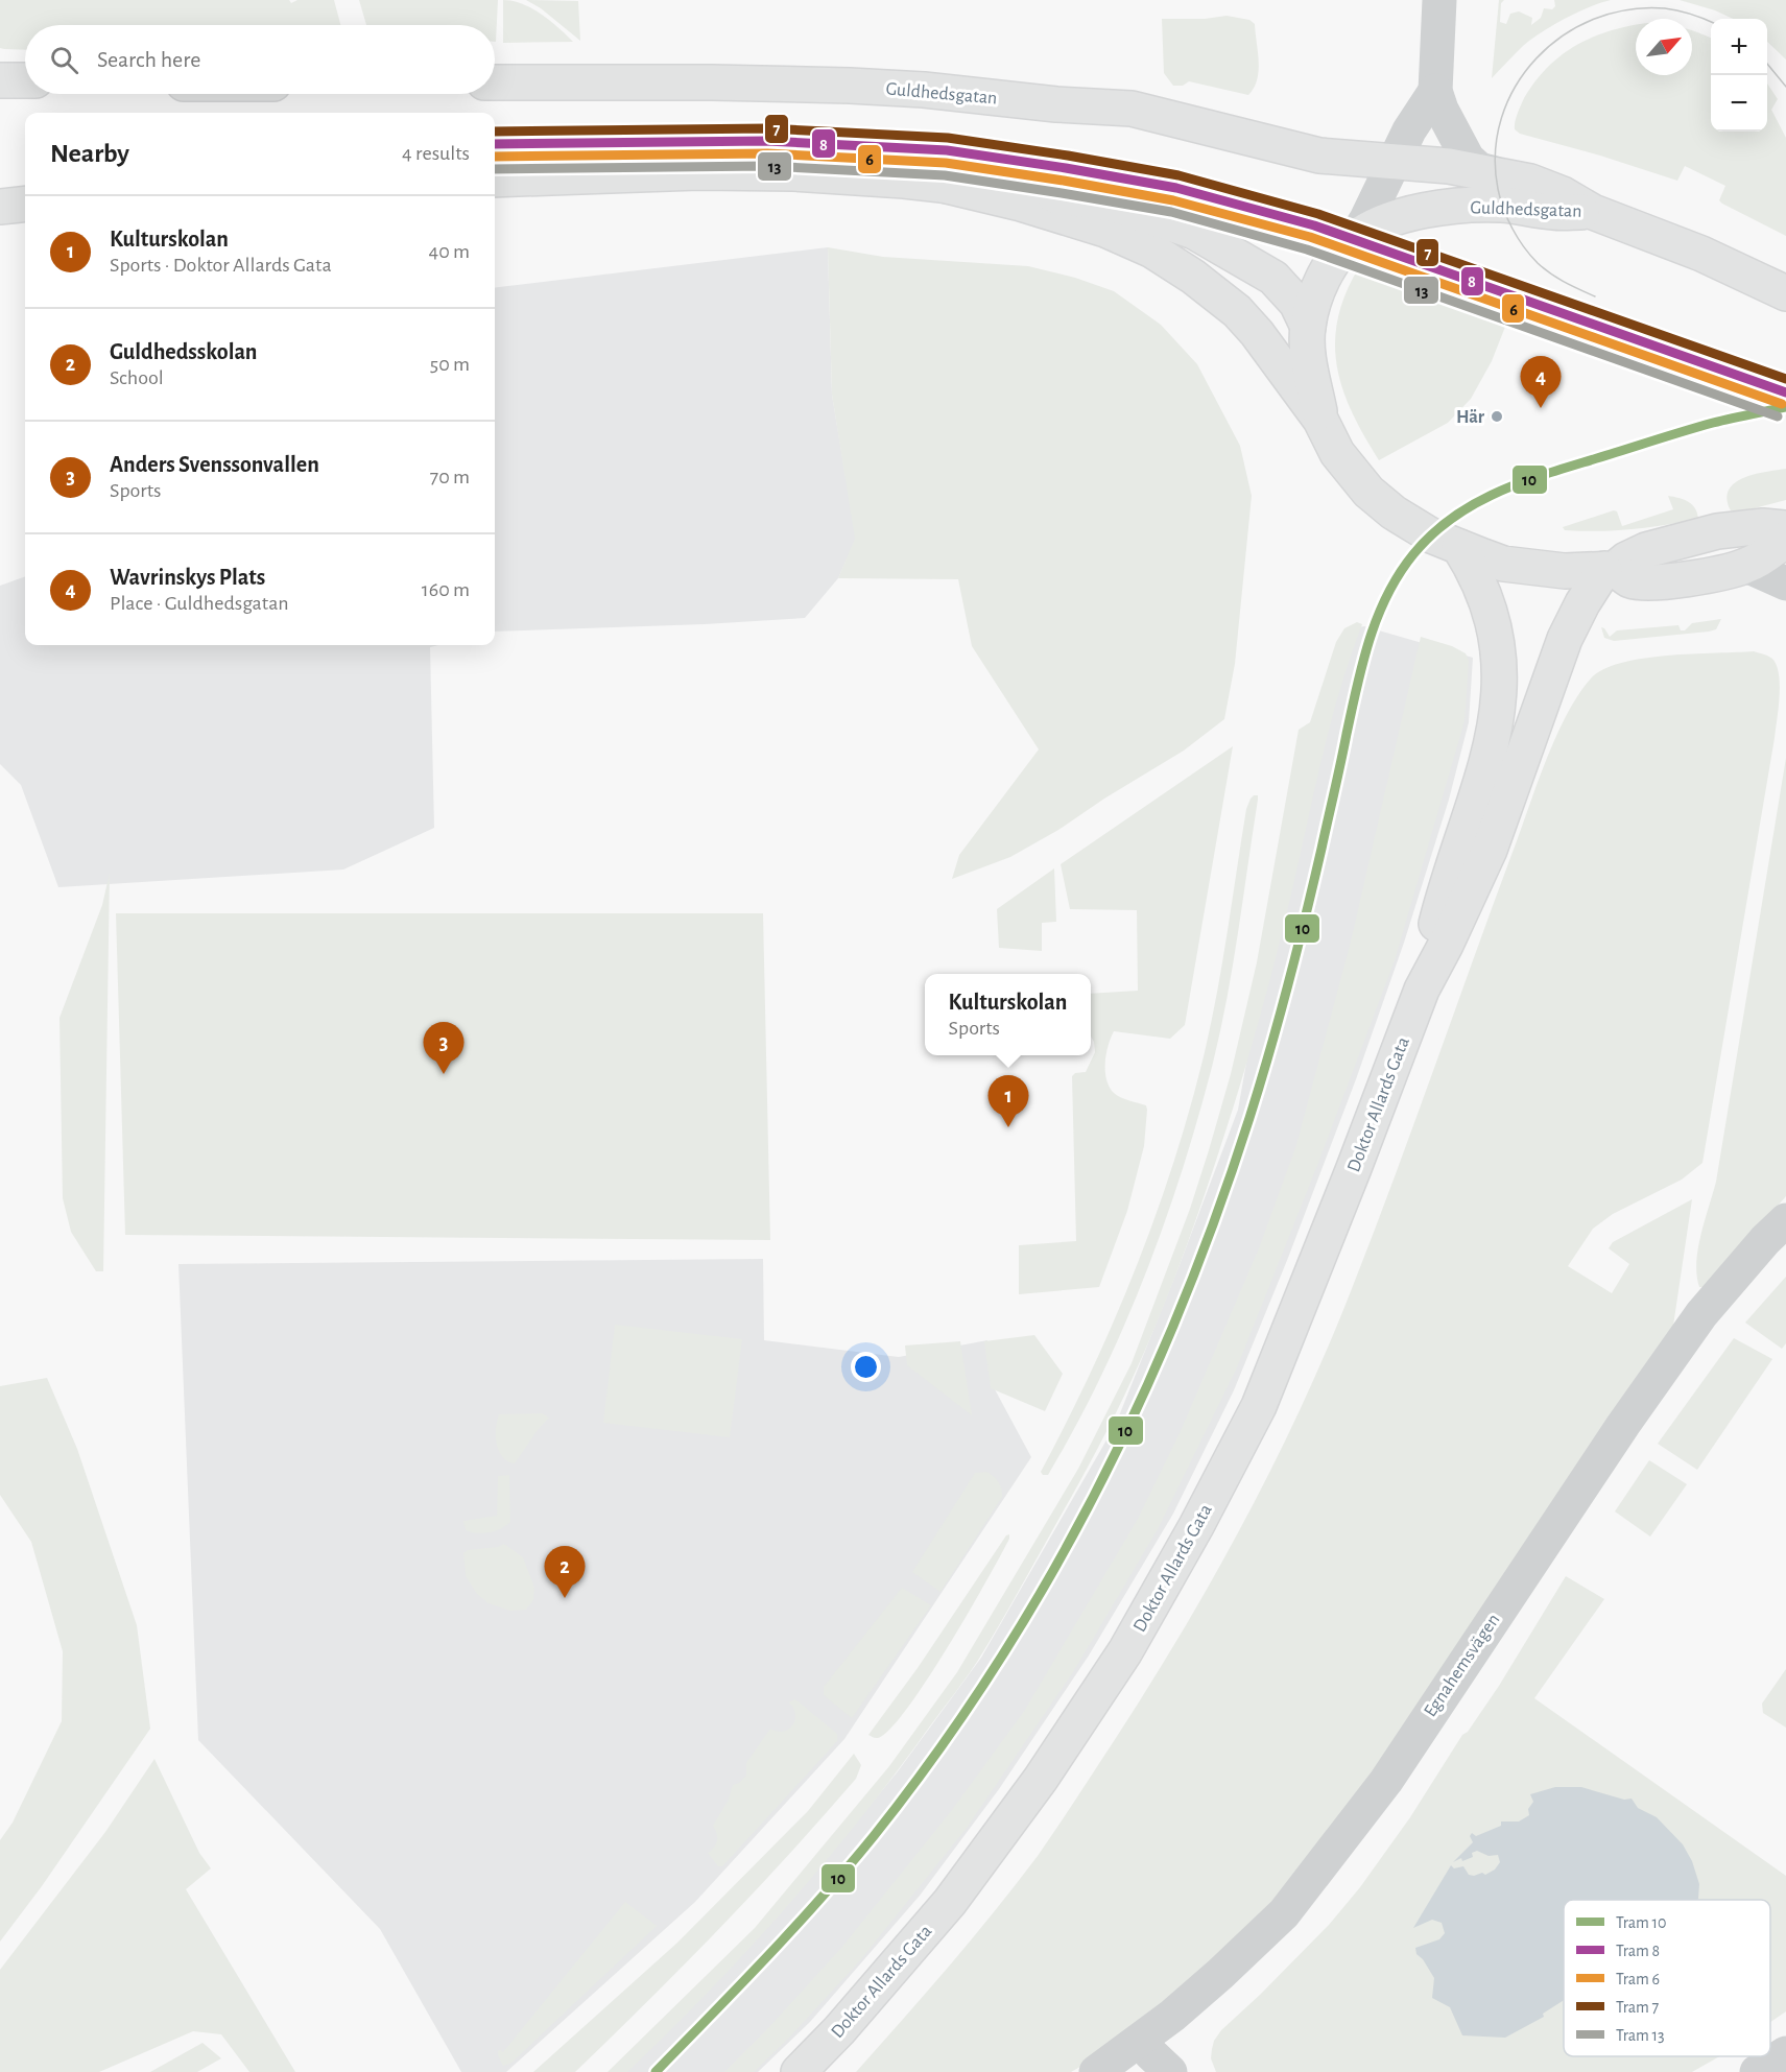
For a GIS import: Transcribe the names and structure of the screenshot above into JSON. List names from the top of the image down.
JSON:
{
  "streets": {
    "street": ["Guldhedsgatan", "Doktor Allards Gata", "Egnahemsvägen"]
  },
  "crossings": [
    ["Guldhedsgatan", "Doktor Allards Gata"]
  ],
  "places": ["Här"],
  "lines": [
    "tram line 7",
    "tram line 8",
    "tram line 6",
    "tram line 13",
    "tram line 10"
  ],
  "legend": [
    "Tram 10",
    "Tram 8",
    "Tram 6",
    "Tram 7",
    "Tram 13"
  ],
  "north": "top right",
  "page": {
    "map_buttons": ["+", "−"],
    "search": "Search here",
    "heading": ["Nearby", "4 results"],
    "list": [
      {
        "mark": "1",
        "name": "Kulturskolan",
        "note": "Sports · Doktor Allards Gata",
        "value": "40 m"
      },
      {
        "mark": "2",
        "name": "Guldhedsskolan",
        "note": "School",
        "value": "50 m"
      },
      {
        "mark": "3",
        "name": "Anders Svenssonvallen",
        "note": "Sports",
        "value": "70 m"
      },
      {
        "mark": "4",
        "name": "Wavrinskys Plats",
        "note": "Place · Guldhedsgatan",
        "value": "160 m"
      }
    ],
    "pins": [
      "4",
      "3",
      "1",
      "2"
    ],
    "popup": ["Kulturskolan", "Sports"]
  }
}
